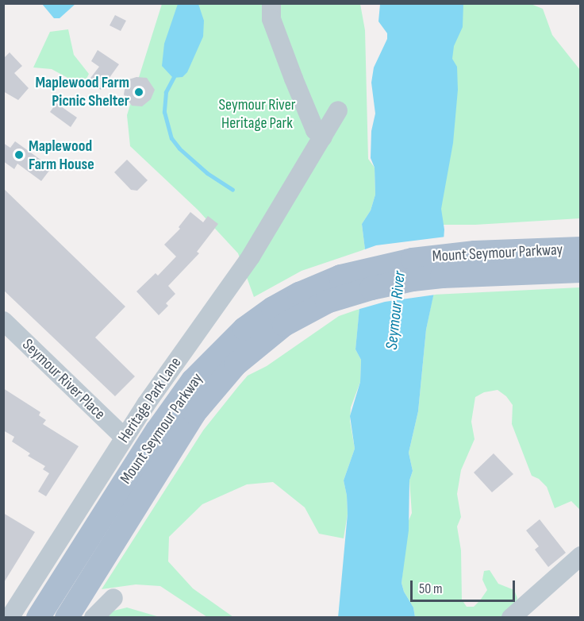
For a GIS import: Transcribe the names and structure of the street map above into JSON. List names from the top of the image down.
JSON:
{
  "streets": {
    "main road": ["Mount Seymour Parkway"],
    "street": ["Seymour River Place", "Heritage Park Lane"]
  },
  "crossings": [
    ["Seymour River Place", "Heritage Park Lane"]
  ],
  "water": ["Seymour River"],
  "parks": ["Seymour River Heritage Park"],
  "places": ["Maplewood Farm Picnic Shelter", "Maplewood Farm House"],
  "scale_bar": "50 m"
}
